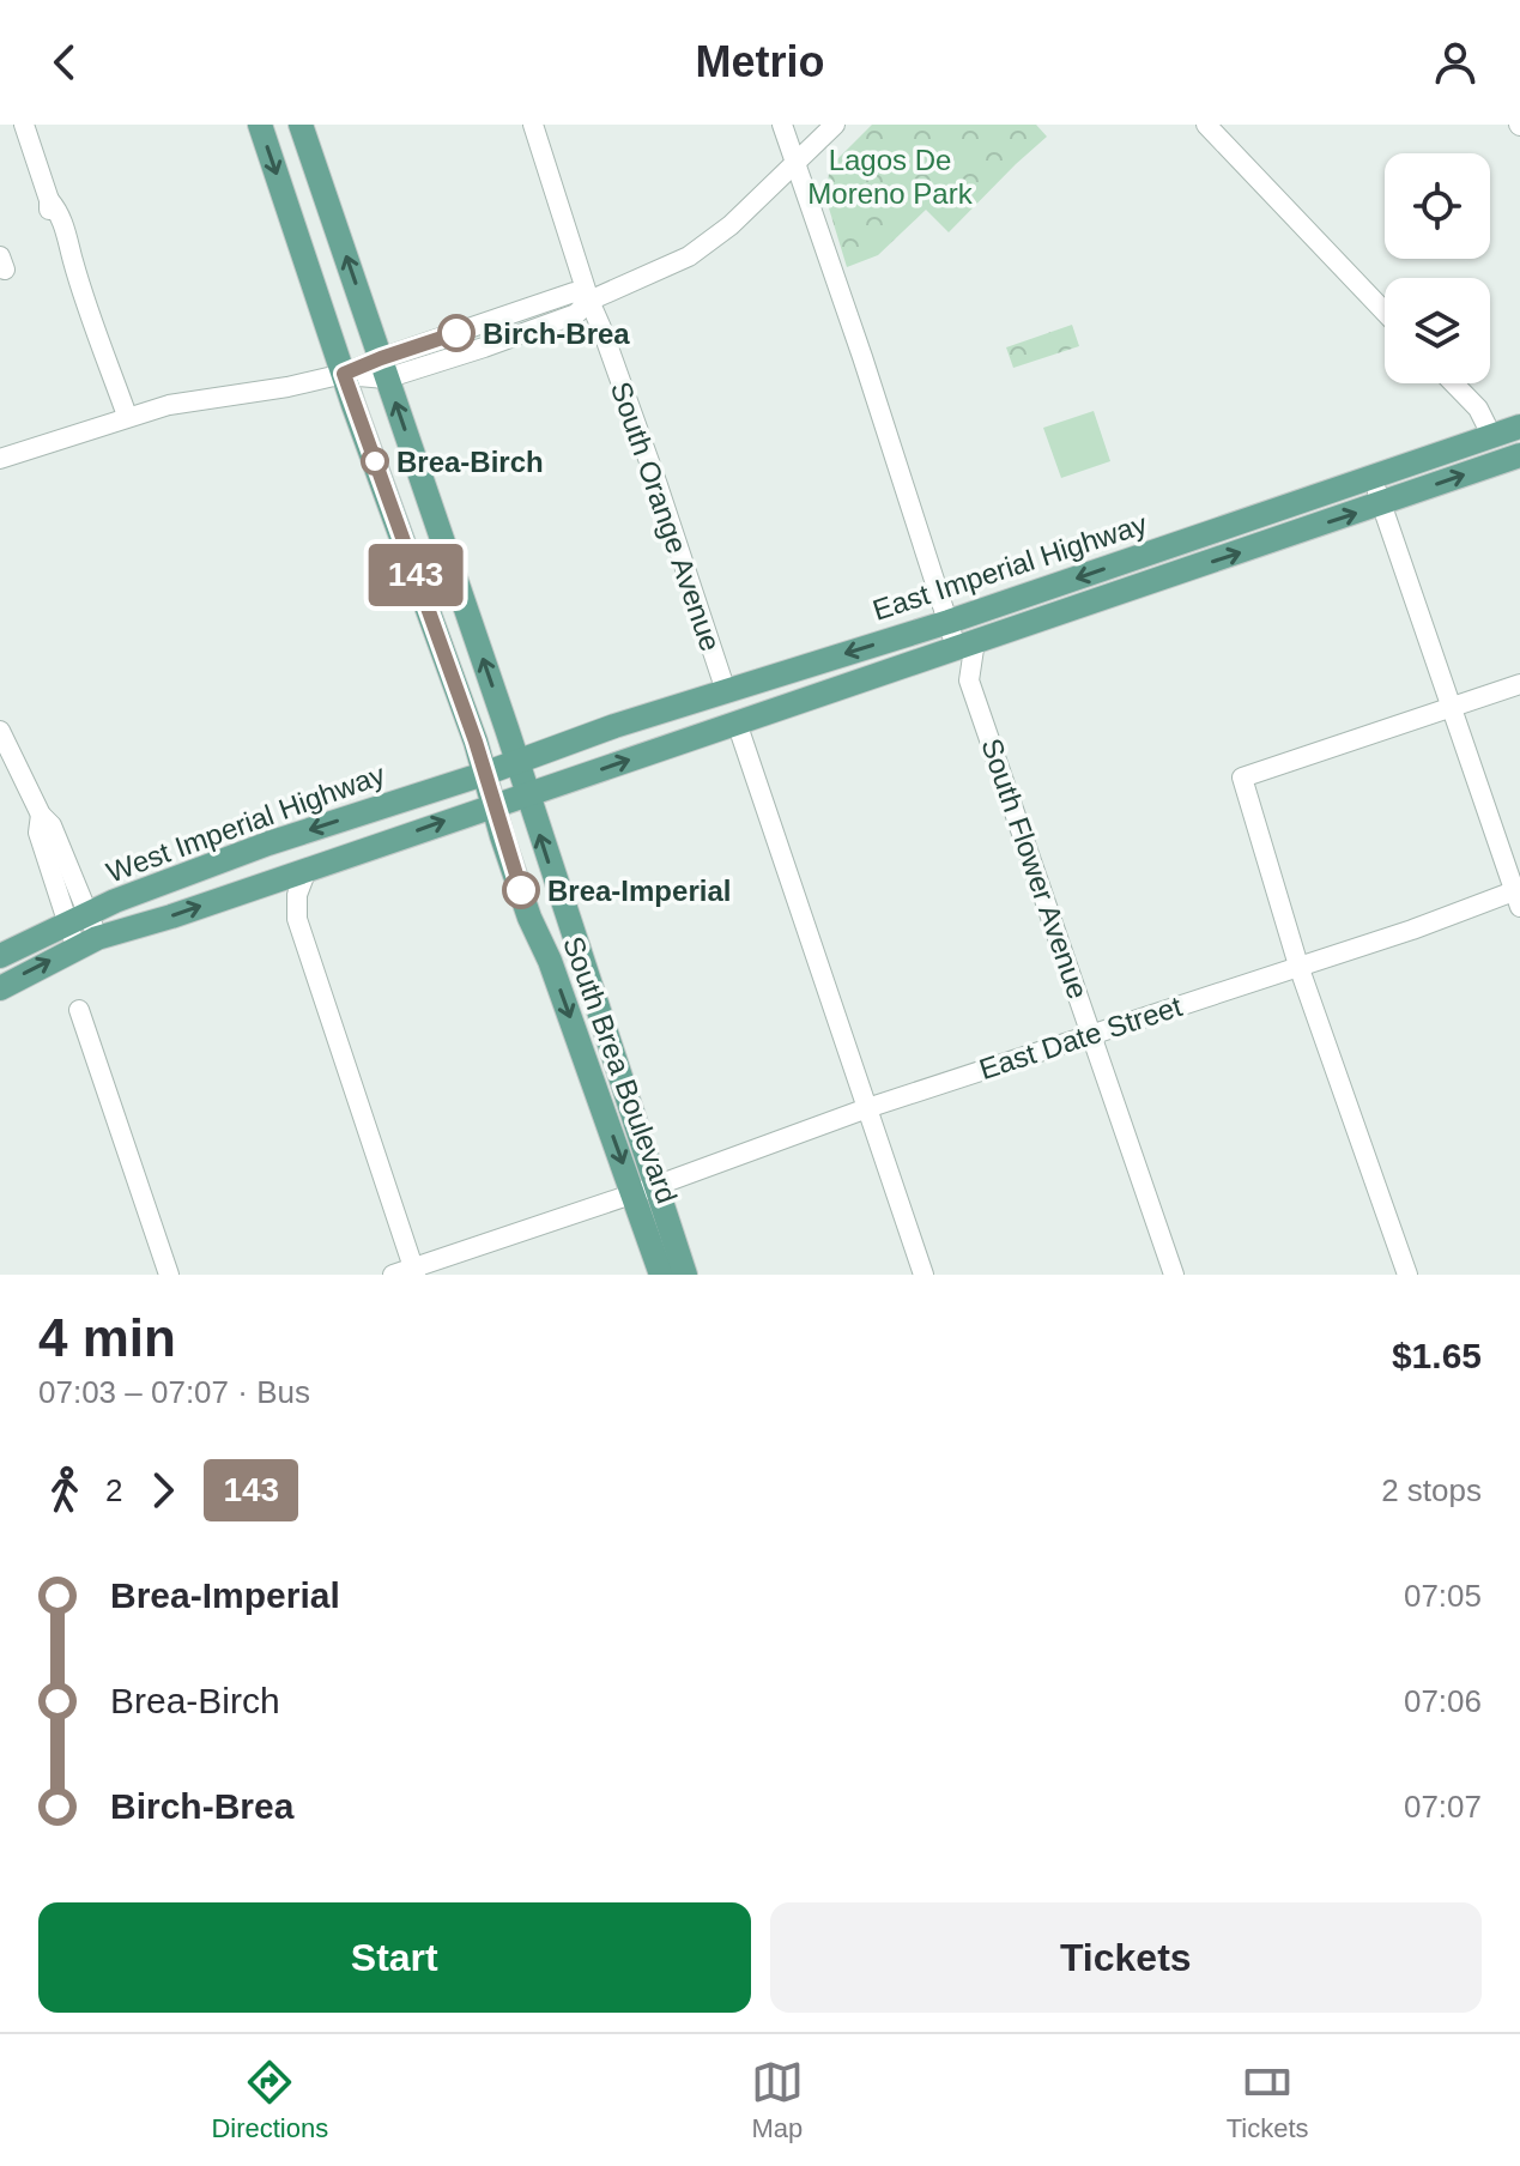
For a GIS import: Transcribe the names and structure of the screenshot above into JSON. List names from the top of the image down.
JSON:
{
  "streets": {
    "main road": ["East Imperial Highway", "West Imperial Highway", "South Brea Boulevard"],
    "street": ["South Orange Avenue", "South Flower Avenue", "East Date Street"]
  },
  "crossings": [
    ["South Orange Avenue", "East Imperial Highway"],
    ["East Imperial Highway", "West Imperial Highway"],
    ["East Imperial Highway", "South Flower Avenue"],
    ["East Imperial Highway", "South Brea Boulevard"],
    ["West Imperial Highway", "South Brea Boulevard"],
    ["South Flower Avenue", "East Date Street"],
    ["East Date Street", "South Brea Boulevard"]
  ],
  "parks": ["Lagos De Moreno Park"],
  "places": ["Birch-Brea", "Brea-Birch", "Brea-Imperial"],
  "lines": ["bus line 143"],
  "page": {
    "header": "Metrio",
    "on_map": "143",
    "heading": ["4 min", "07:03 – 07:07 · Bus", "$1.65"],
    "legs": ["2", "143", "2 stops"],
    "list": [
      {
        "name": "Brea-Imperial",
        "value": "07:05"
      },
      {
        "name": "Brea-Birch",
        "value": "07:06"
      },
      {
        "name": "Birch-Brea",
        "value": "07:07"
      }
    ],
    "buttons": ["Start", "Tickets"],
    "tabs": ["Directions", "Map", "Tickets"]
  }
}
